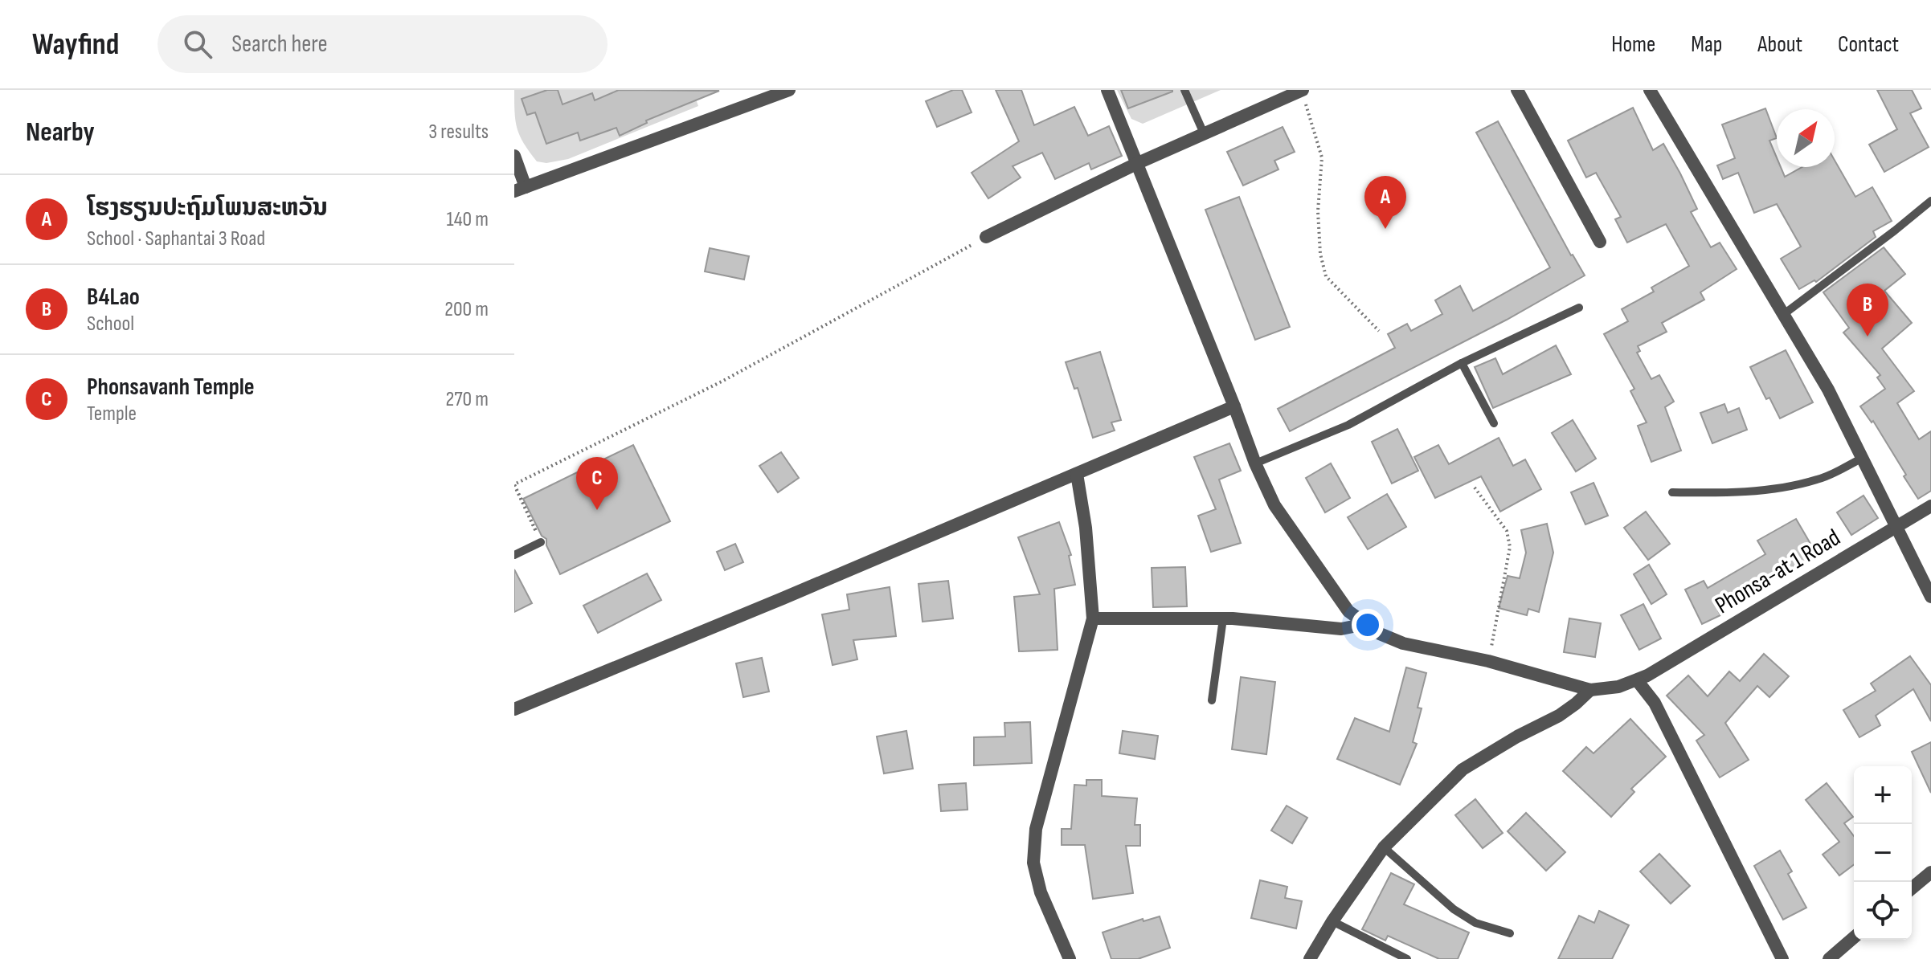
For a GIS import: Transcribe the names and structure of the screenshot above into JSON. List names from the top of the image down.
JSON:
{
  "streets": {
    "street": ["Phonsa-at 1 Road"]
  },
  "north": "top right",
  "page": {
    "header": "Wayfind",
    "search": "Search here",
    "nav": [
      "Home",
      "Map",
      "About",
      "Contact"
    ],
    "heading": ["Nearby", "3 results"],
    "list": [
      {
        "mark": "A",
        "name": "ໂຮງຮຽນປະຖົມໂພນສະຫວັນ",
        "note": "School · Saphantai 3 Road",
        "value": "140 m"
      },
      {
        "mark": "B",
        "name": "B4Lao",
        "note": "School",
        "value": "200 m"
      },
      {
        "mark": "C",
        "name": "Phonsavanh Temple",
        "note": "Temple",
        "value": "270 m"
      }
    ],
    "pins": ["A", "B", "C"],
    "map_buttons": ["+", "−"]
  }
}
